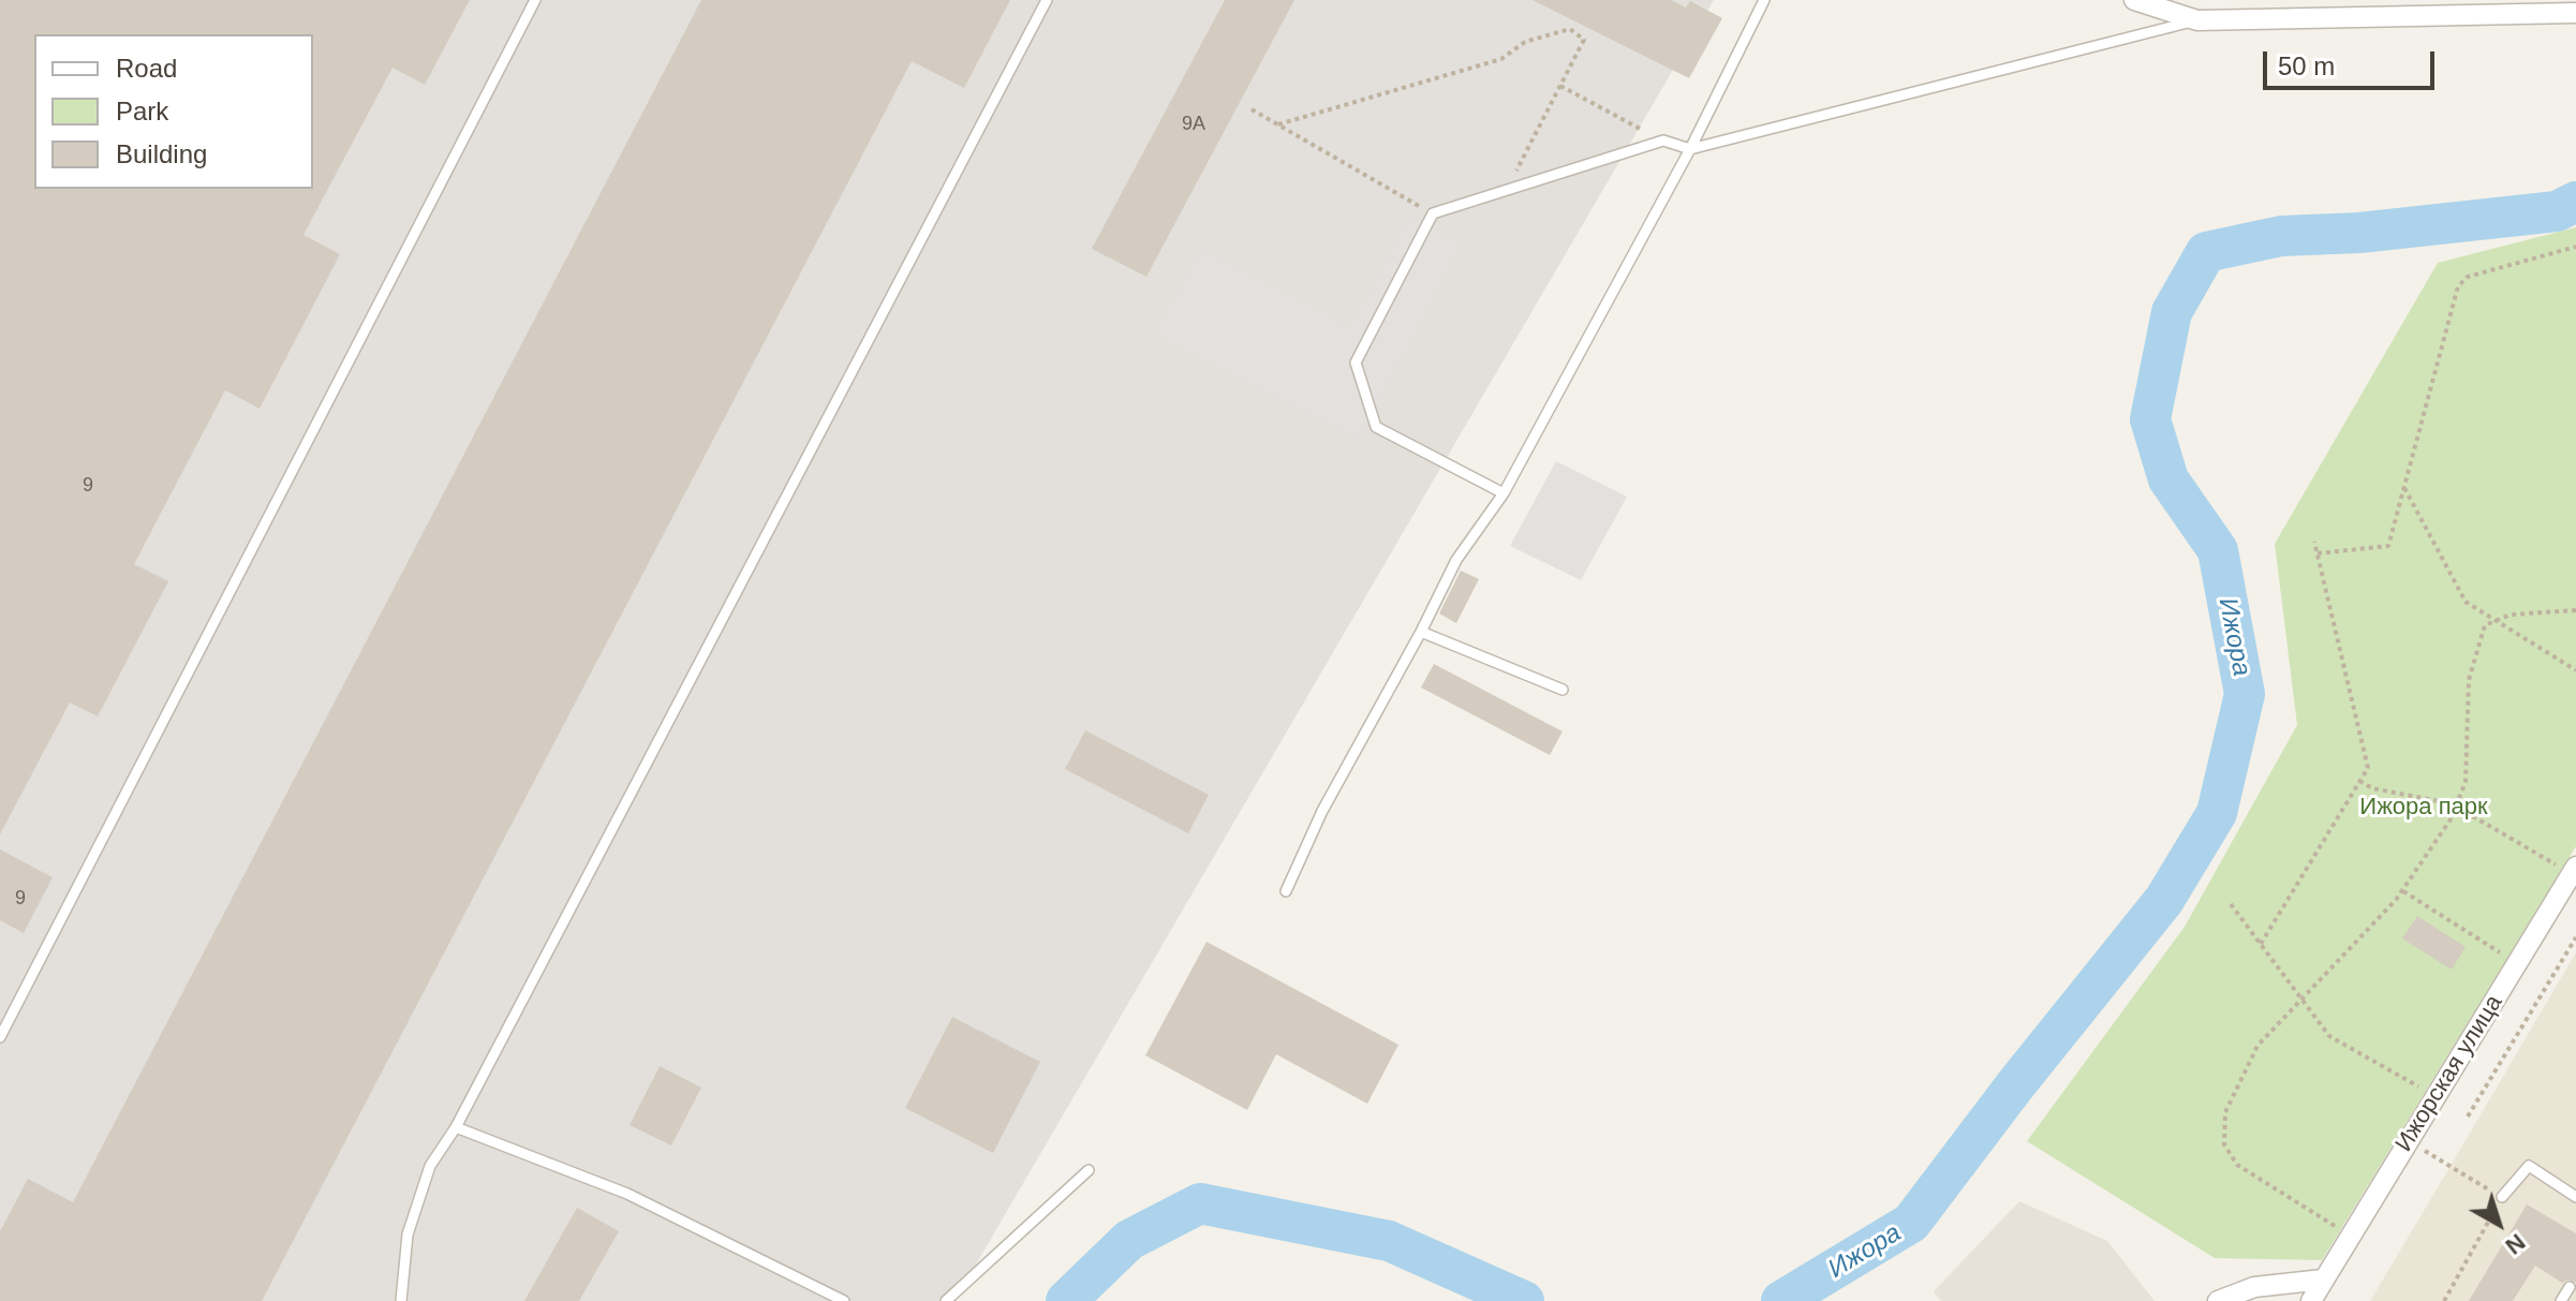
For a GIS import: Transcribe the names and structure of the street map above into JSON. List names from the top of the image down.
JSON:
{
  "streets": {
    "street": ["Ижорская улица"]
  },
  "water": ["Ижора"],
  "parks": ["Ижора парк"],
  "house_numbers": ["9А", "9", "9"],
  "legend": ["Road", "Park", "Building"],
  "scale_bar": "50 m",
  "north": "bottom right"
}
